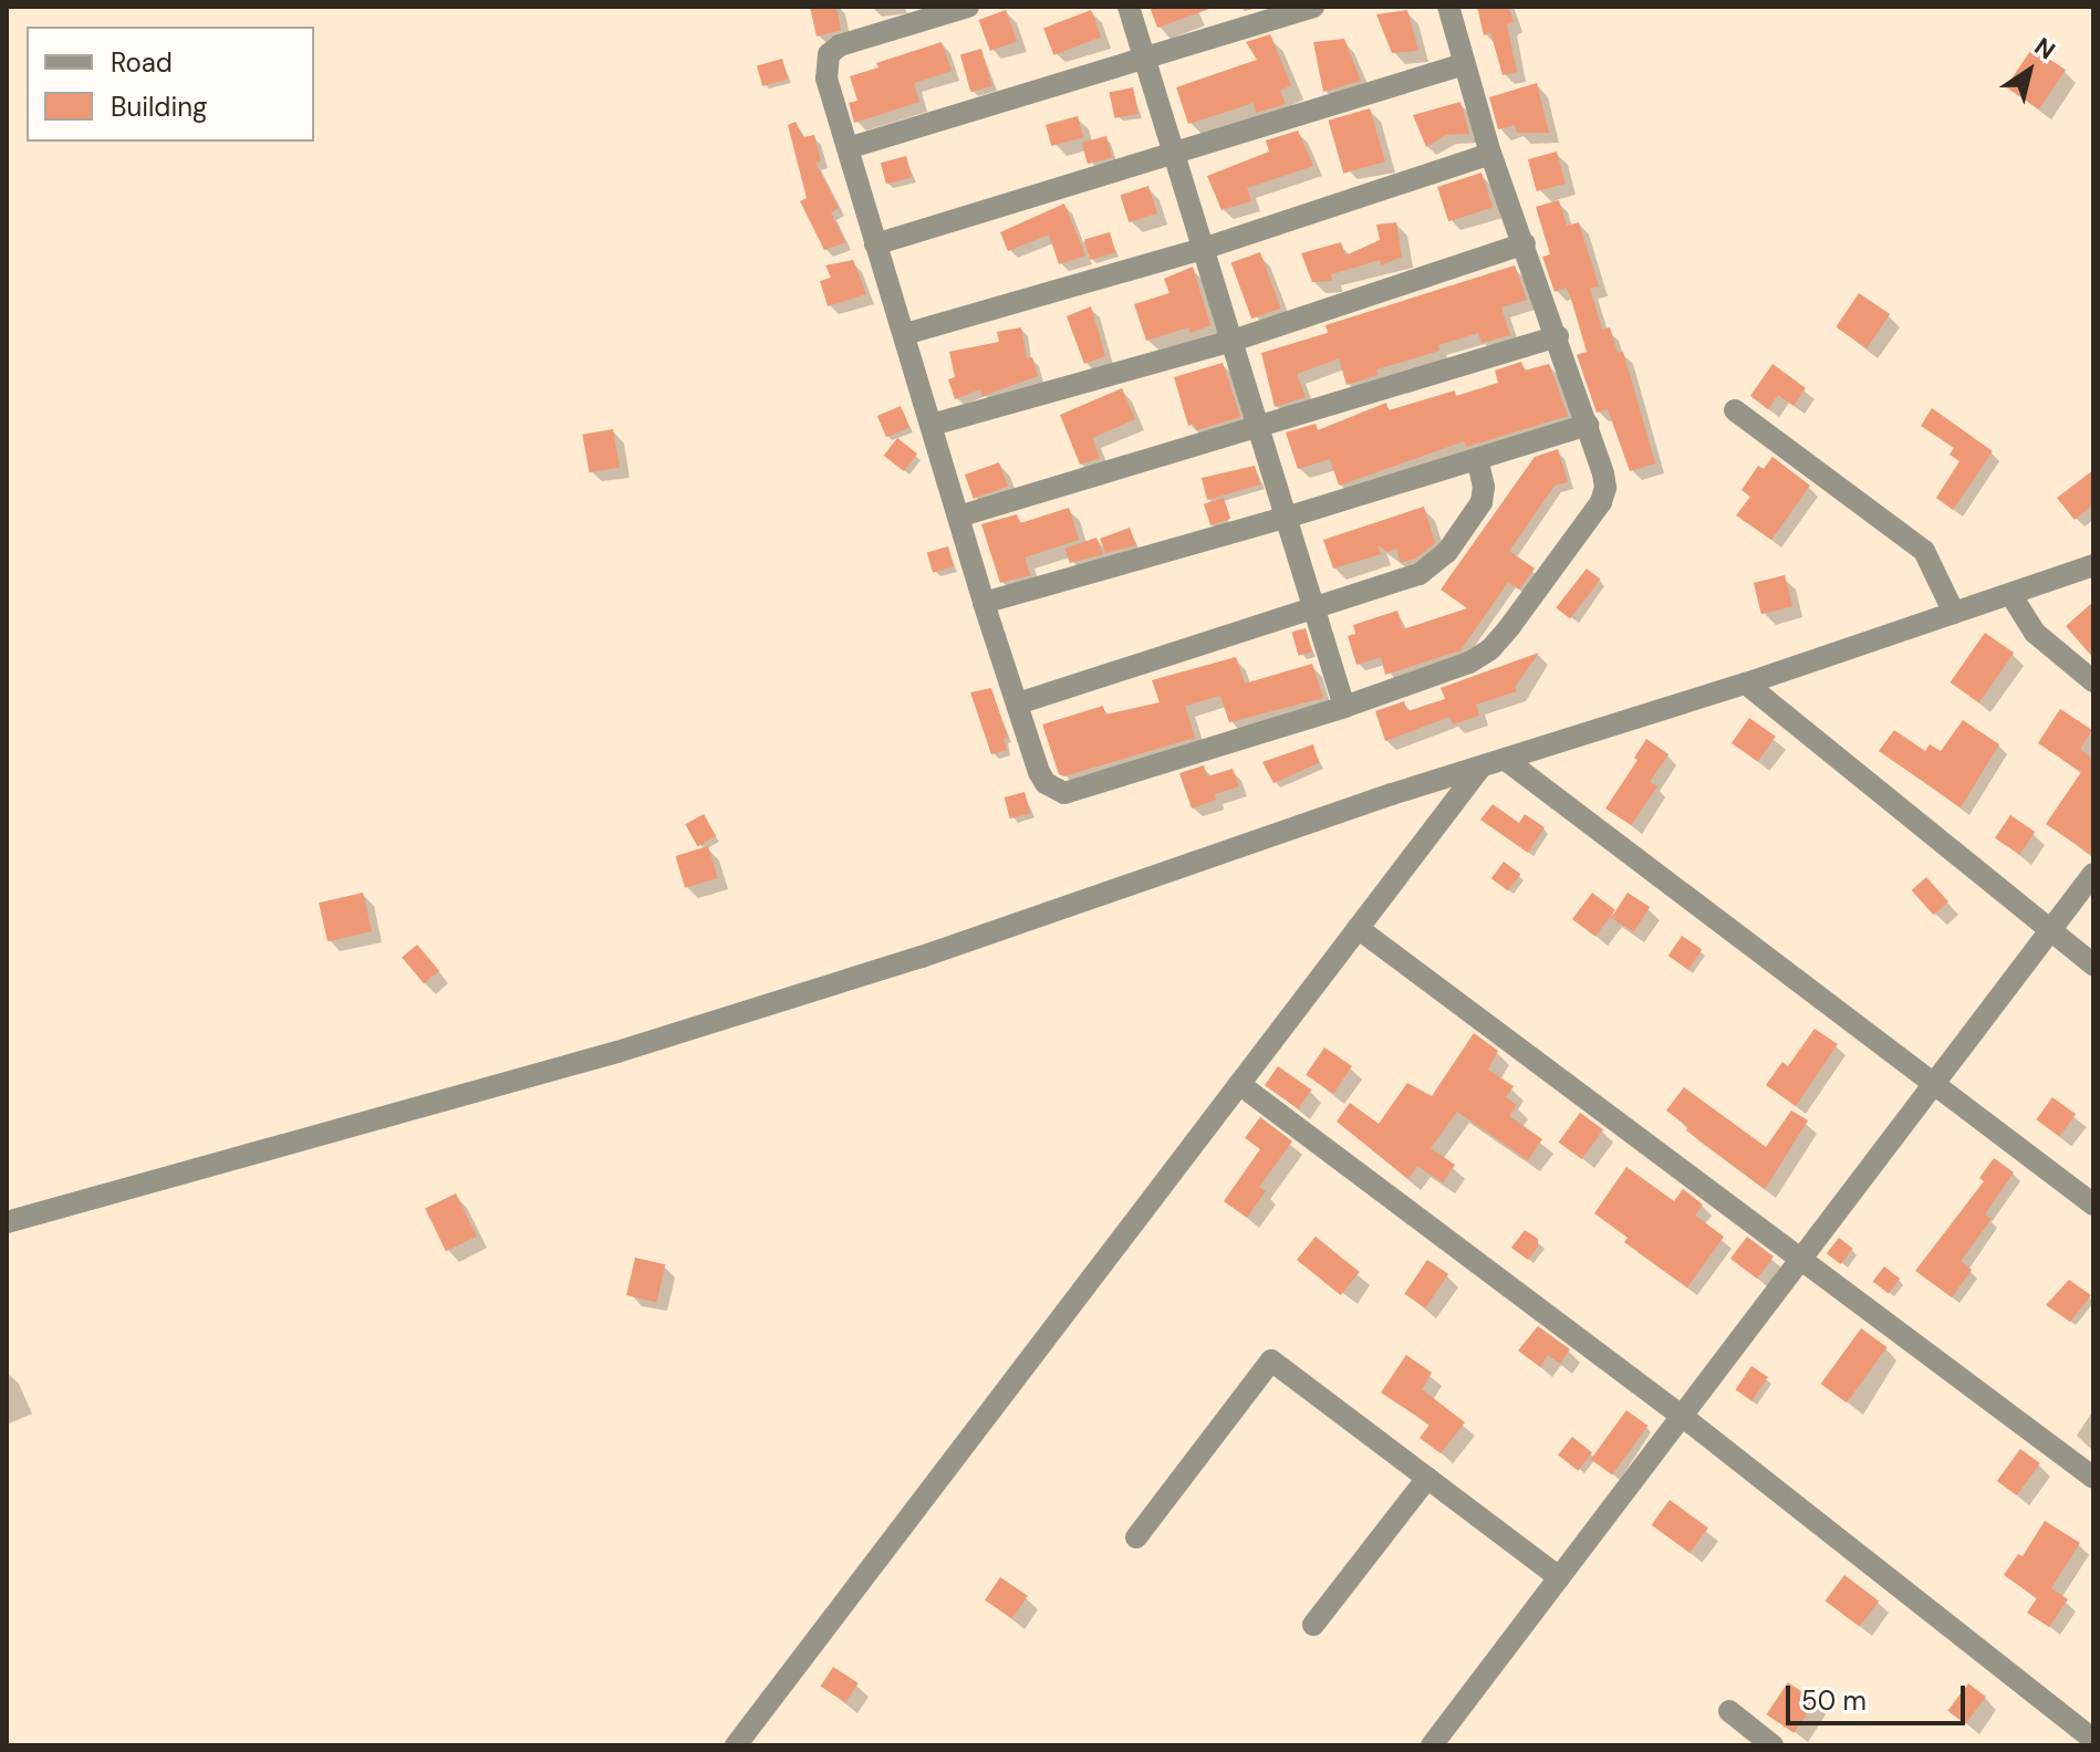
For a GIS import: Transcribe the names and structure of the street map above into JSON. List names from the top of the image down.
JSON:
{
  "legend": ["Road", "Building"],
  "scale_bar": "50 m",
  "north": "top right"
}
